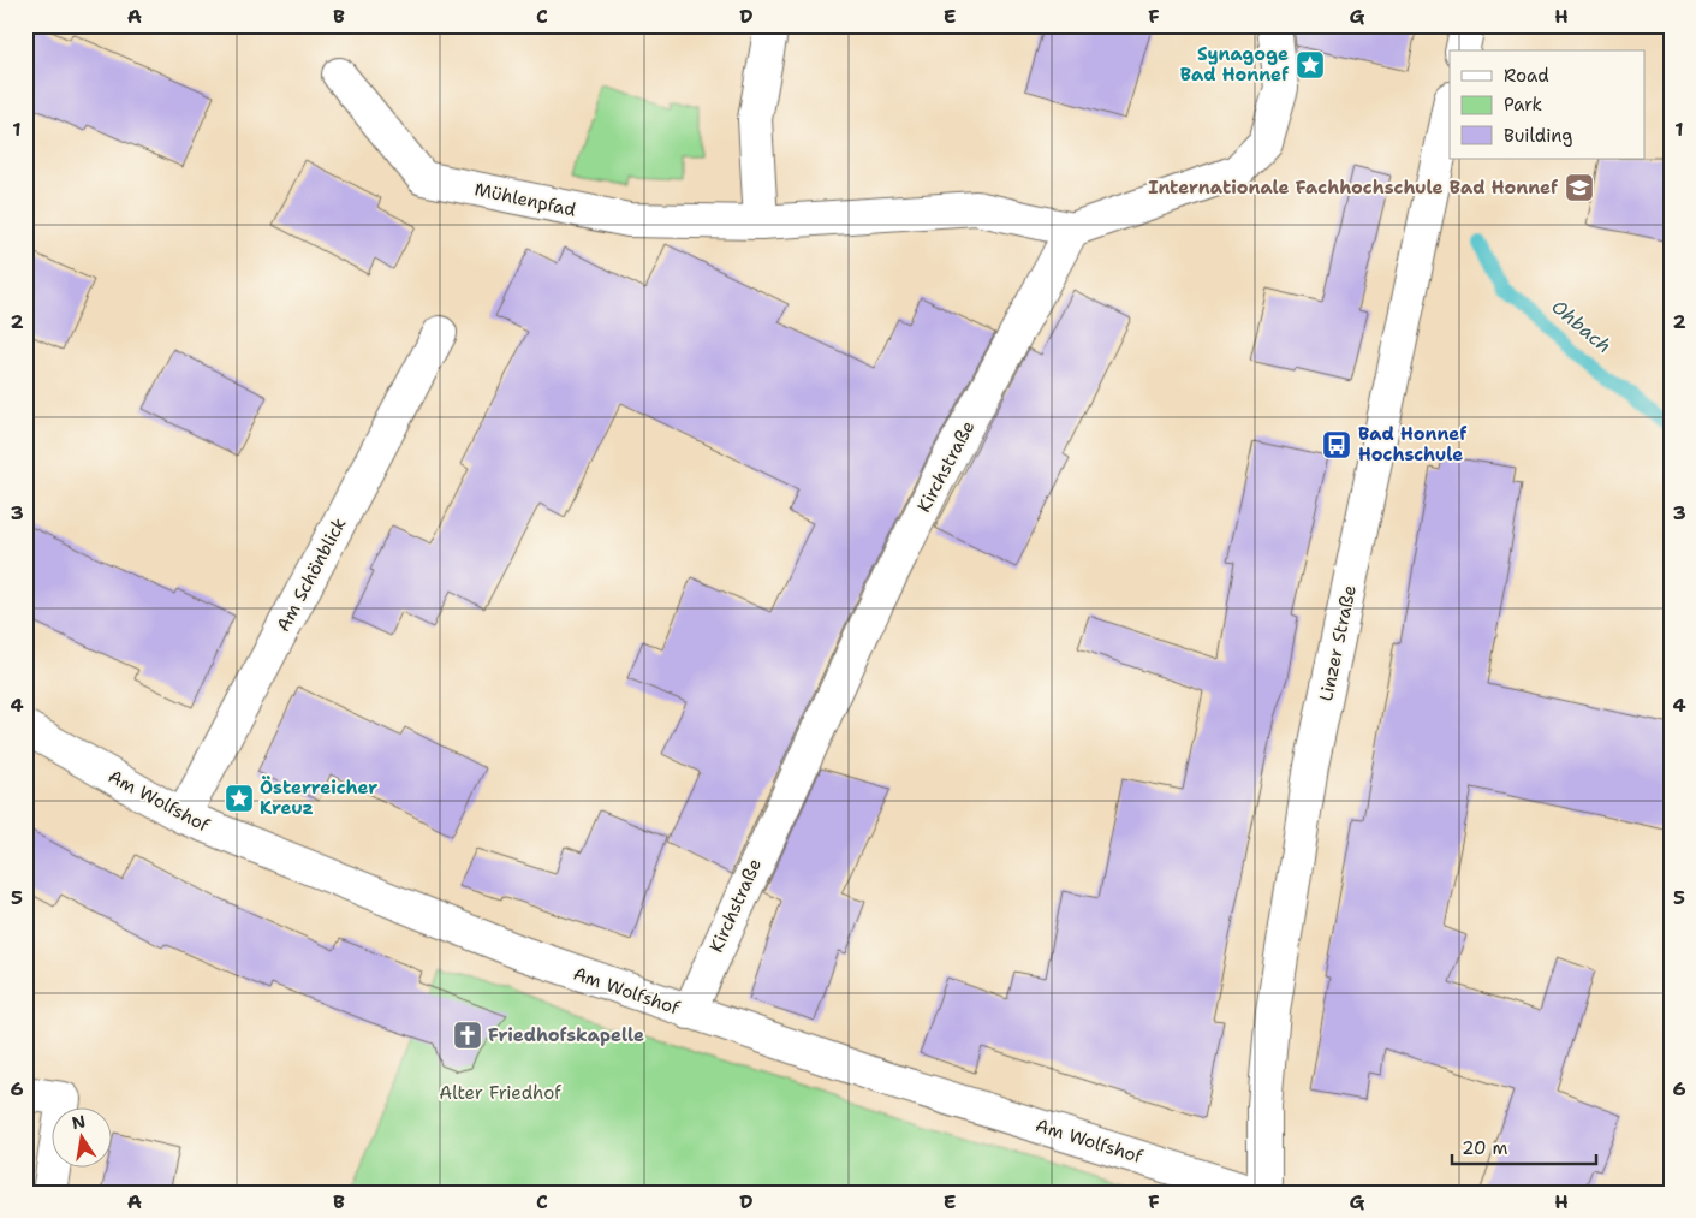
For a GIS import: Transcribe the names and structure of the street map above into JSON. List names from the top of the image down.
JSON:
{
  "streets": {
    "street": [
      "Mühlenpfad",
      "Kirchstraße",
      "Am Schönblick",
      "Linzer Straße",
      "Am Wolfshof"
    ]
  },
  "crossings": [
    ["Mühlenpfad", "Kirchstraße"],
    ["Kirchstraße", "Am Wolfshof"],
    ["Am Schönblick", "Am Wolfshof"]
  ],
  "water": ["Ohbach"],
  "parks": ["Alter Friedhof"],
  "places": {
    "place": ["Synagoge Bad Honnef", "Österreicher Kreuz"],
    "school or university": ["Internationale Fachhochschule Bad Honnef"],
    "bus stop": ["Bad Honnef Hochschule"],
    "church": ["Friedhofskapelle"]
  },
  "legend": ["Road", "Park", "Building"],
  "scale_bar": "20 m",
  "north": "top",
  "grid": {
    "columns": [
      "A",
      "B",
      "C",
      "D",
      "E",
      "F",
      "G",
      "H"
    ],
    "rows": [
      "1",
      "2",
      "3",
      "4",
      "5",
      "6"
    ]
  }
}
